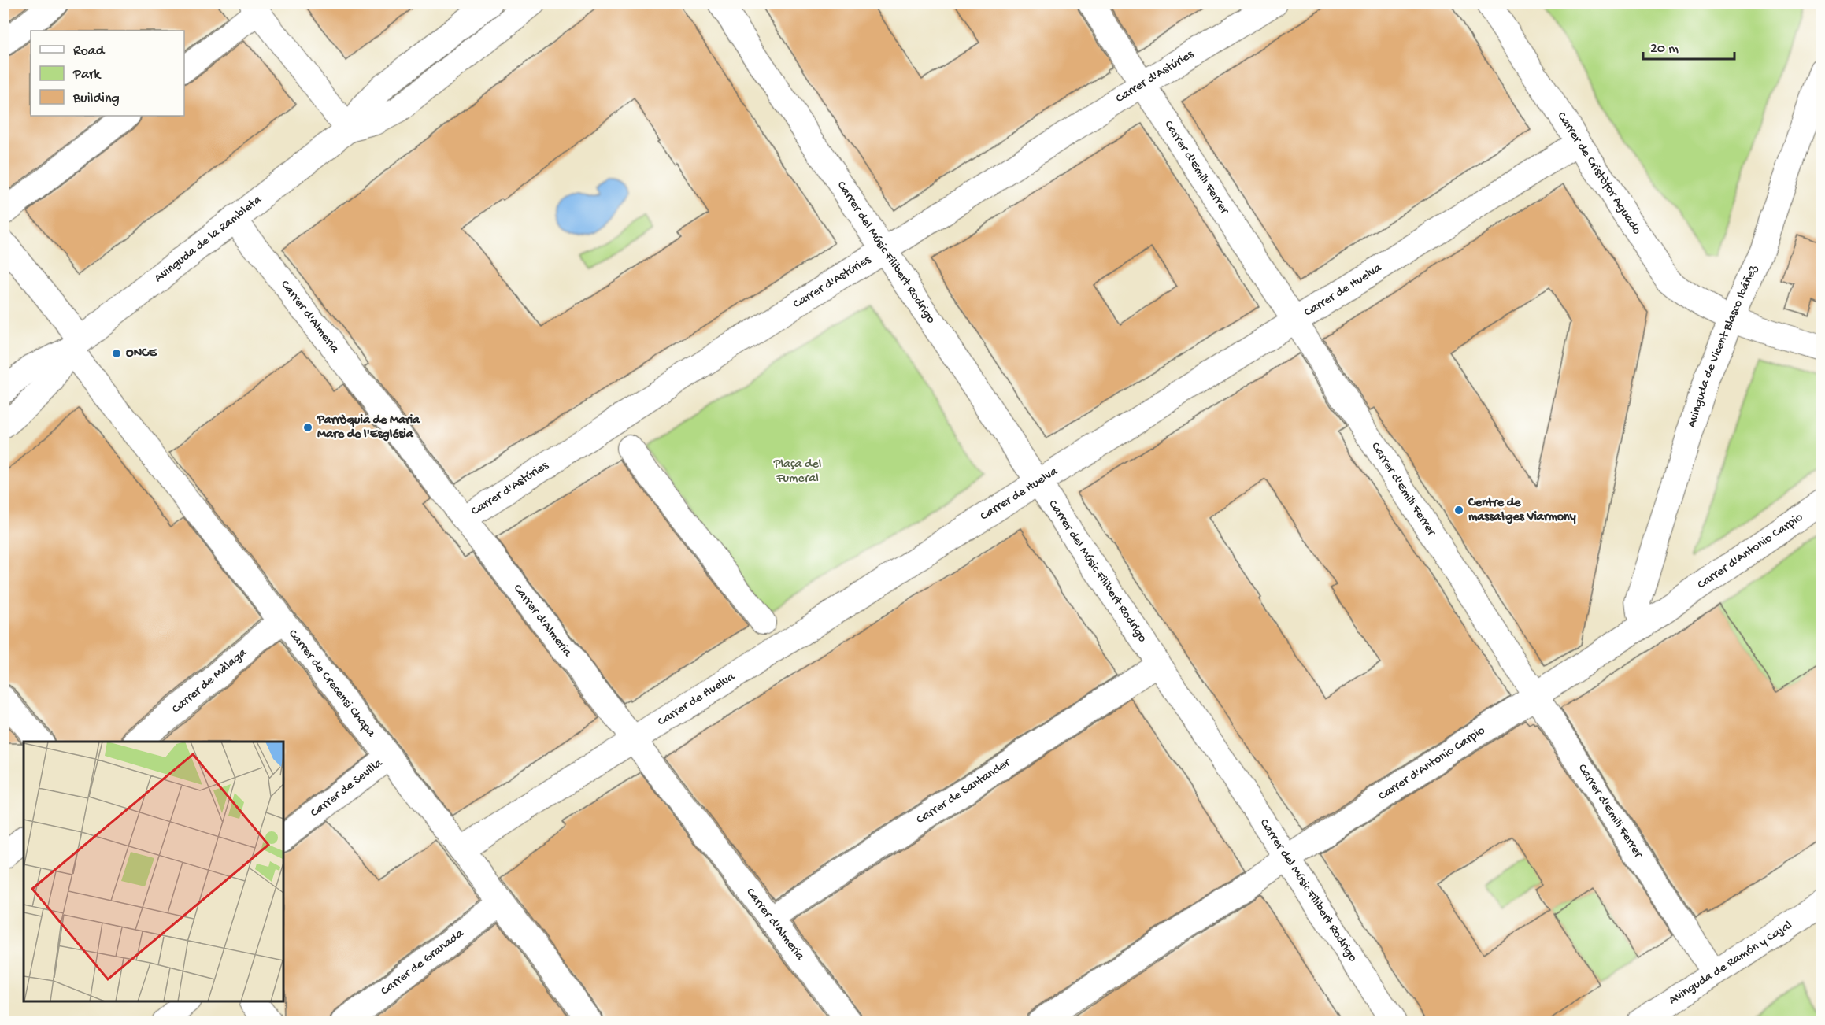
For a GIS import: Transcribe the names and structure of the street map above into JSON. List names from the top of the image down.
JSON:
{
  "streets": {
    "street": [
      "Carrer d'Astúries",
      "Carrer d'Emili Ferrer",
      "Carrer de Cristòfor Aguado",
      "Avinguda de la Rambleta",
      "Carrer del Músic Filibert Rodrigo",
      "Carrer de Huelva",
      "Carrer d'Almeria",
      "Avinguda de Vicent Blasco Ibáñez",
      "Carrer d'Antonio Carpio",
      "Carrer de Màlaga",
      "Carrer de Crecensi Chapa",
      "Carrer de Sevilla",
      "Carrer de Santander",
      "Carrer de Granada",
      "Avinguda de Ramón y Cajal"
    ]
  },
  "crossings": [
    ["Carrer d'Astúries", "Carrer d'Emili Ferrer"],
    ["Carrer d'Astúries", "Carrer del Músic Filibert Rodrigo"],
    ["Carrer d'Astúries", "Carrer d'Almeria"],
    ["Carrer d'Emili Ferrer", "Carrer de Huelva"],
    ["Carrer d'Emili Ferrer", "Carrer d'Antonio Carpio"],
    ["Carrer d'Emili Ferrer", "Avinguda de Ramón y Cajal"],
    ["Carrer de Cristòfor Aguado", "Carrer de Huelva"],
    ["Carrer de Cristòfor Aguado", "Avinguda de Vicent Blasco Ibáñez"],
    ["Avinguda de la Rambleta", "Carrer d'Almeria"],
    ["Avinguda de la Rambleta", "Carrer de Crecensi Chapa"],
    ["Carrer del Músic Filibert Rodrigo", "Carrer de Huelva"],
    ["Carrer del Músic Filibert Rodrigo", "Carrer d'Antonio Carpio"],
    ["Carrer del Músic Filibert Rodrigo", "Carrer de Santander"],
    ["Carrer de Huelva", "Carrer d'Almeria"],
    ["Carrer de Huelva", "Carrer de Crecensi Chapa"],
    ["Carrer d'Almeria", "Carrer de Santander"],
    ["Avinguda de Vicent Blasco Ibáñez", "Carrer d'Antonio Carpio"],
    ["Carrer de Màlaga", "Carrer de Crecensi Chapa"],
    ["Carrer de Crecensi Chapa", "Carrer de Sevilla"],
    ["Carrer de Crecensi Chapa", "Carrer de Granada"]
  ],
  "parks": ["Plaça del Fumeral"],
  "places": ["ONCE", "Parròquia de Maria Mare de l'Església", "Centre de massatges Viarmony"],
  "legend": ["Road", "Park", "Building"],
  "scale_bar": "20 m"
}
